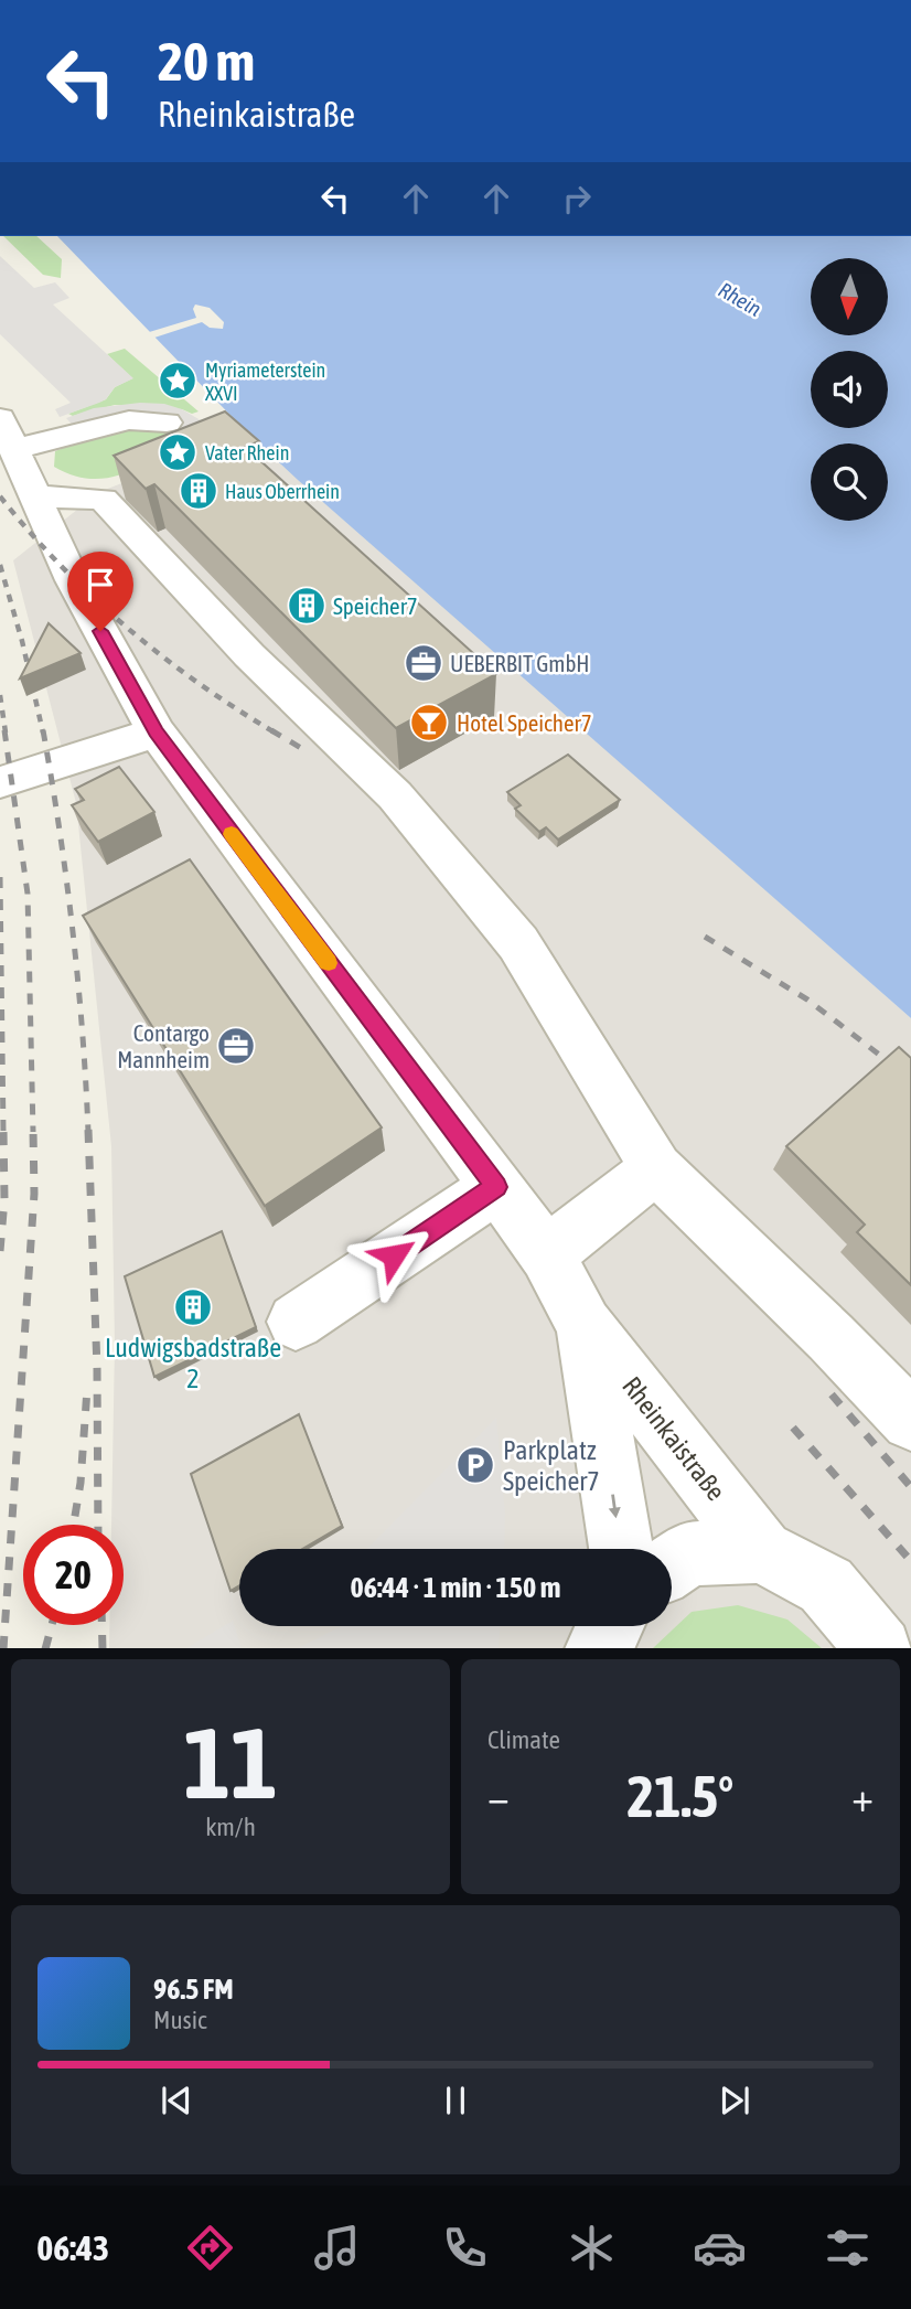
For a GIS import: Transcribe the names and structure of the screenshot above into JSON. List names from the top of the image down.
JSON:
{
  "streets": {
    "street": ["Rheinkaistraße"]
  },
  "water": ["Rhein"],
  "places": {
    "place": ["Myriameterstein XXVI", "Vater Rhein"],
    "building": ["Haus Oberrhein", "Speicher7", "Ludwigsbadstraße 2"],
    "office": ["UEBERBIT GmbH", "Contargo Mannheim"],
    "bar": ["Hotel Speicher7"],
    "parking": ["Parkplatz Speicher7"]
  },
  "north": "bottom",
  "page": {
    "turn": ["20 m", "Rheinkaistraße"],
    "limit": "20",
    "trip": "06:44 · 1 min · 150 m",
    "tile": [
      ["11", "km/h"],
      "Climate"
    ],
    "heat": ["−", "21.5°", "+"],
    "song": ["96.5 FM", "Music"],
    "tabs": "06:43"
  }
}
